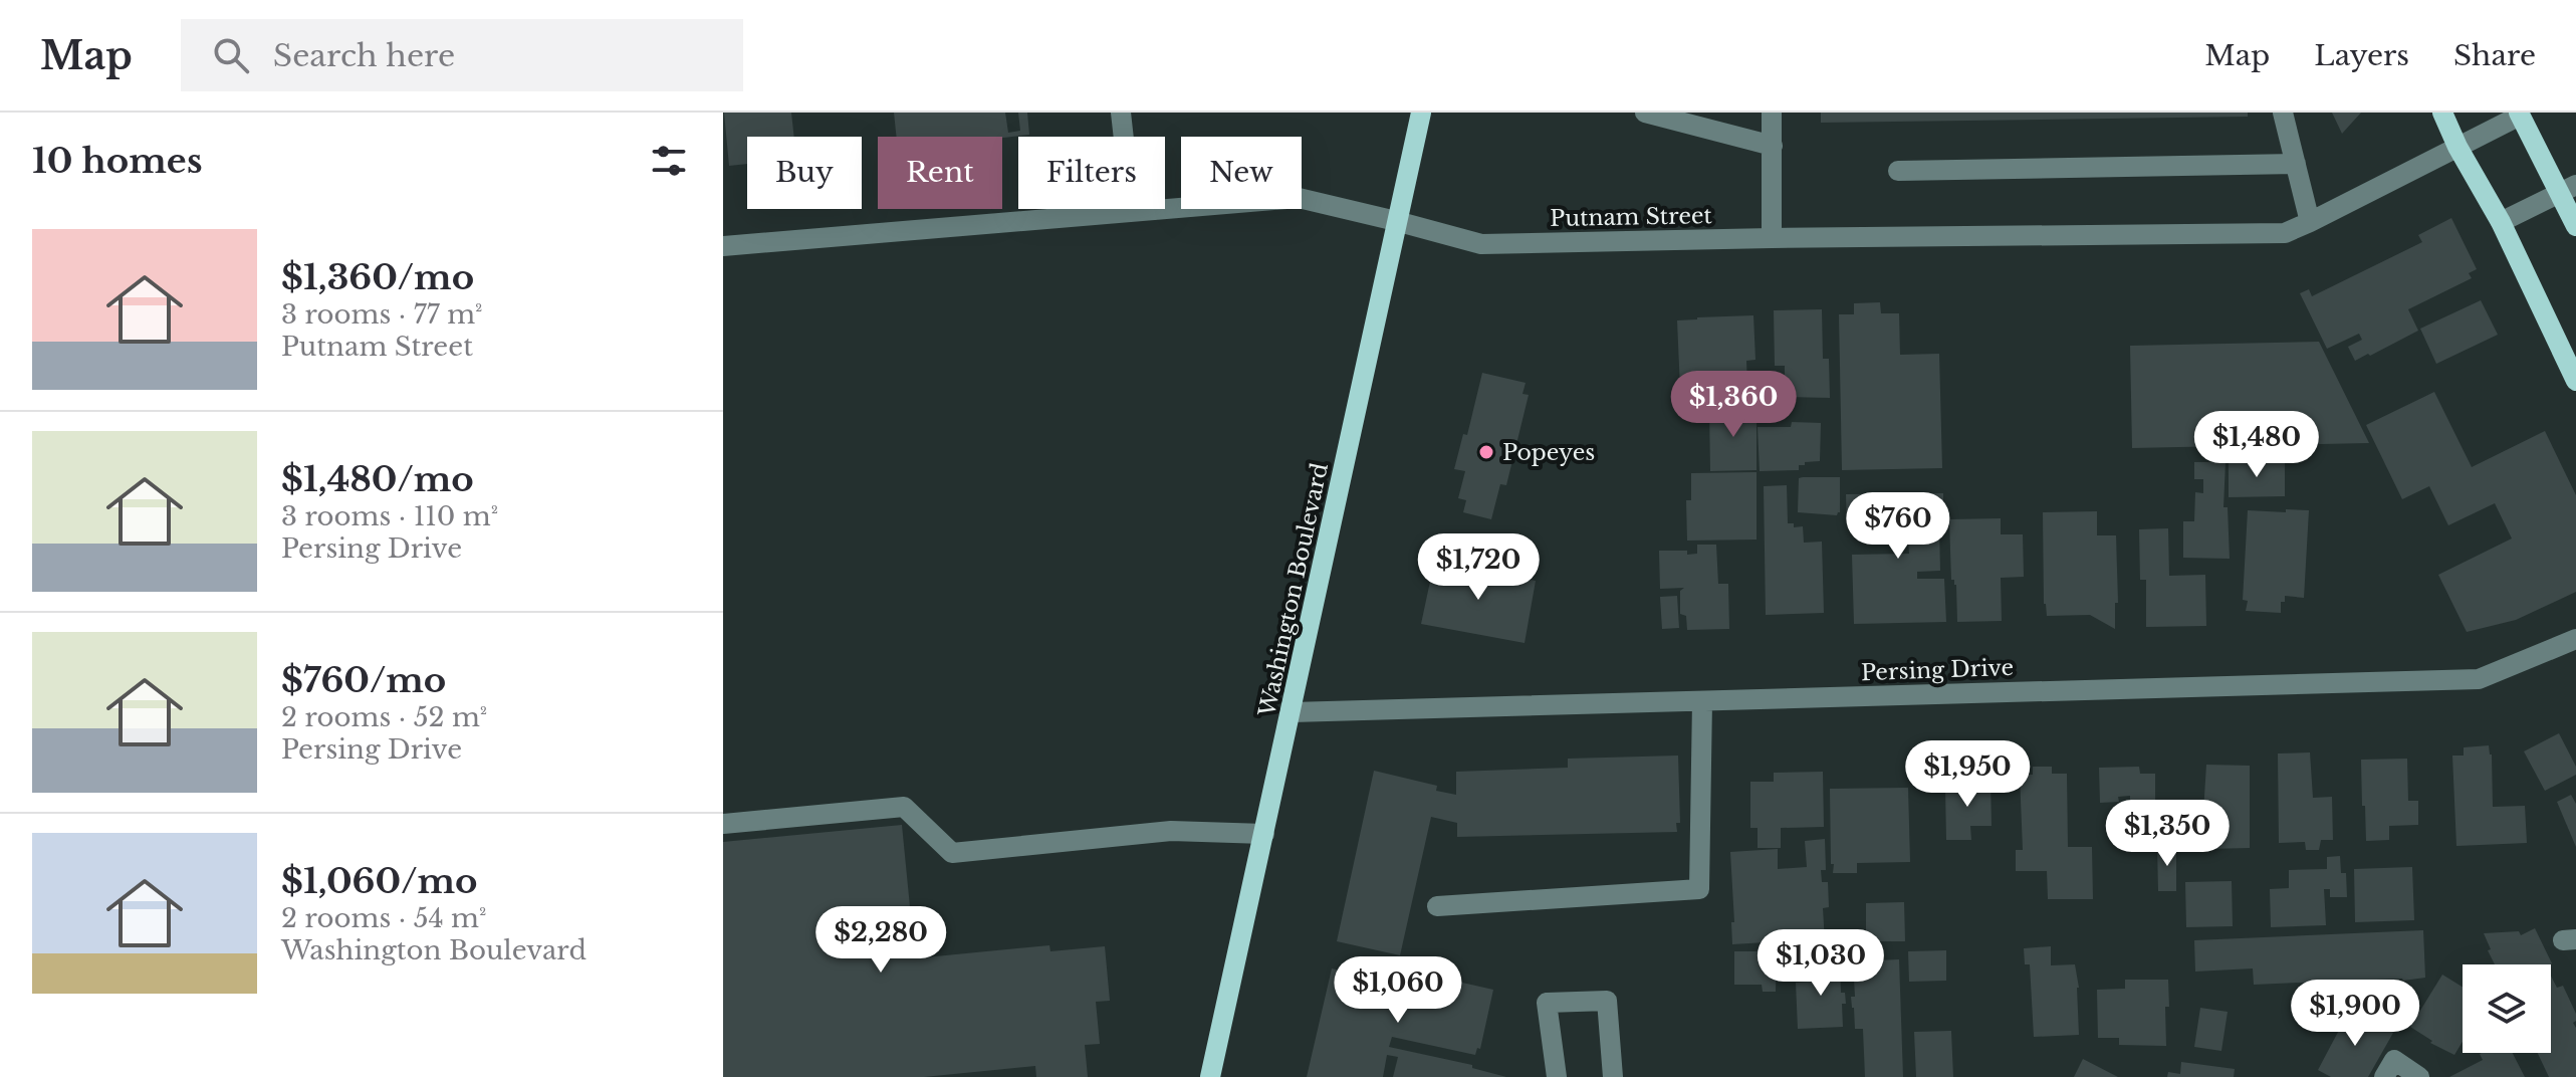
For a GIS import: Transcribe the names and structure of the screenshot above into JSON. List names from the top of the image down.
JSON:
{
  "streets": {
    "main road": ["Washington Boulevard"],
    "street": ["Putnam Street", "Persing Drive"]
  },
  "crossings": [
    ["Putnam Street", "Washington Boulevard"],
    ["Washington Boulevard", "Persing Drive"]
  ],
  "places": ["Popeyes"],
  "page": {
    "header": "Map",
    "search": "Search here",
    "nav": ["Map", "Layers", "Share"],
    "heading": "10 homes",
    "chip": [
      "Buy",
      "Rent",
      "Filters",
      "New"
    ],
    "list": [
      {
        "name": "$1,360/mo",
        "note": "3 rooms · 77 m² · Putnam Street"
      },
      {
        "name": "$1,480/mo",
        "note": "3 rooms · 110 m² · Persing Drive"
      },
      {
        "name": "$760/mo",
        "note": "2 rooms · 52 m² · Persing Drive"
      },
      {
        "name": "$1,060/mo",
        "note": "2 rooms · 54 m² · Washington Boulevard"
      }
    ],
    "price": [
      "$1,360",
      "$1,480",
      "$760",
      "$1,720",
      "$1,950",
      "$1,350",
      "$2,280",
      "$1,030",
      "$1,060",
      "$1,900"
    ]
  }
}
